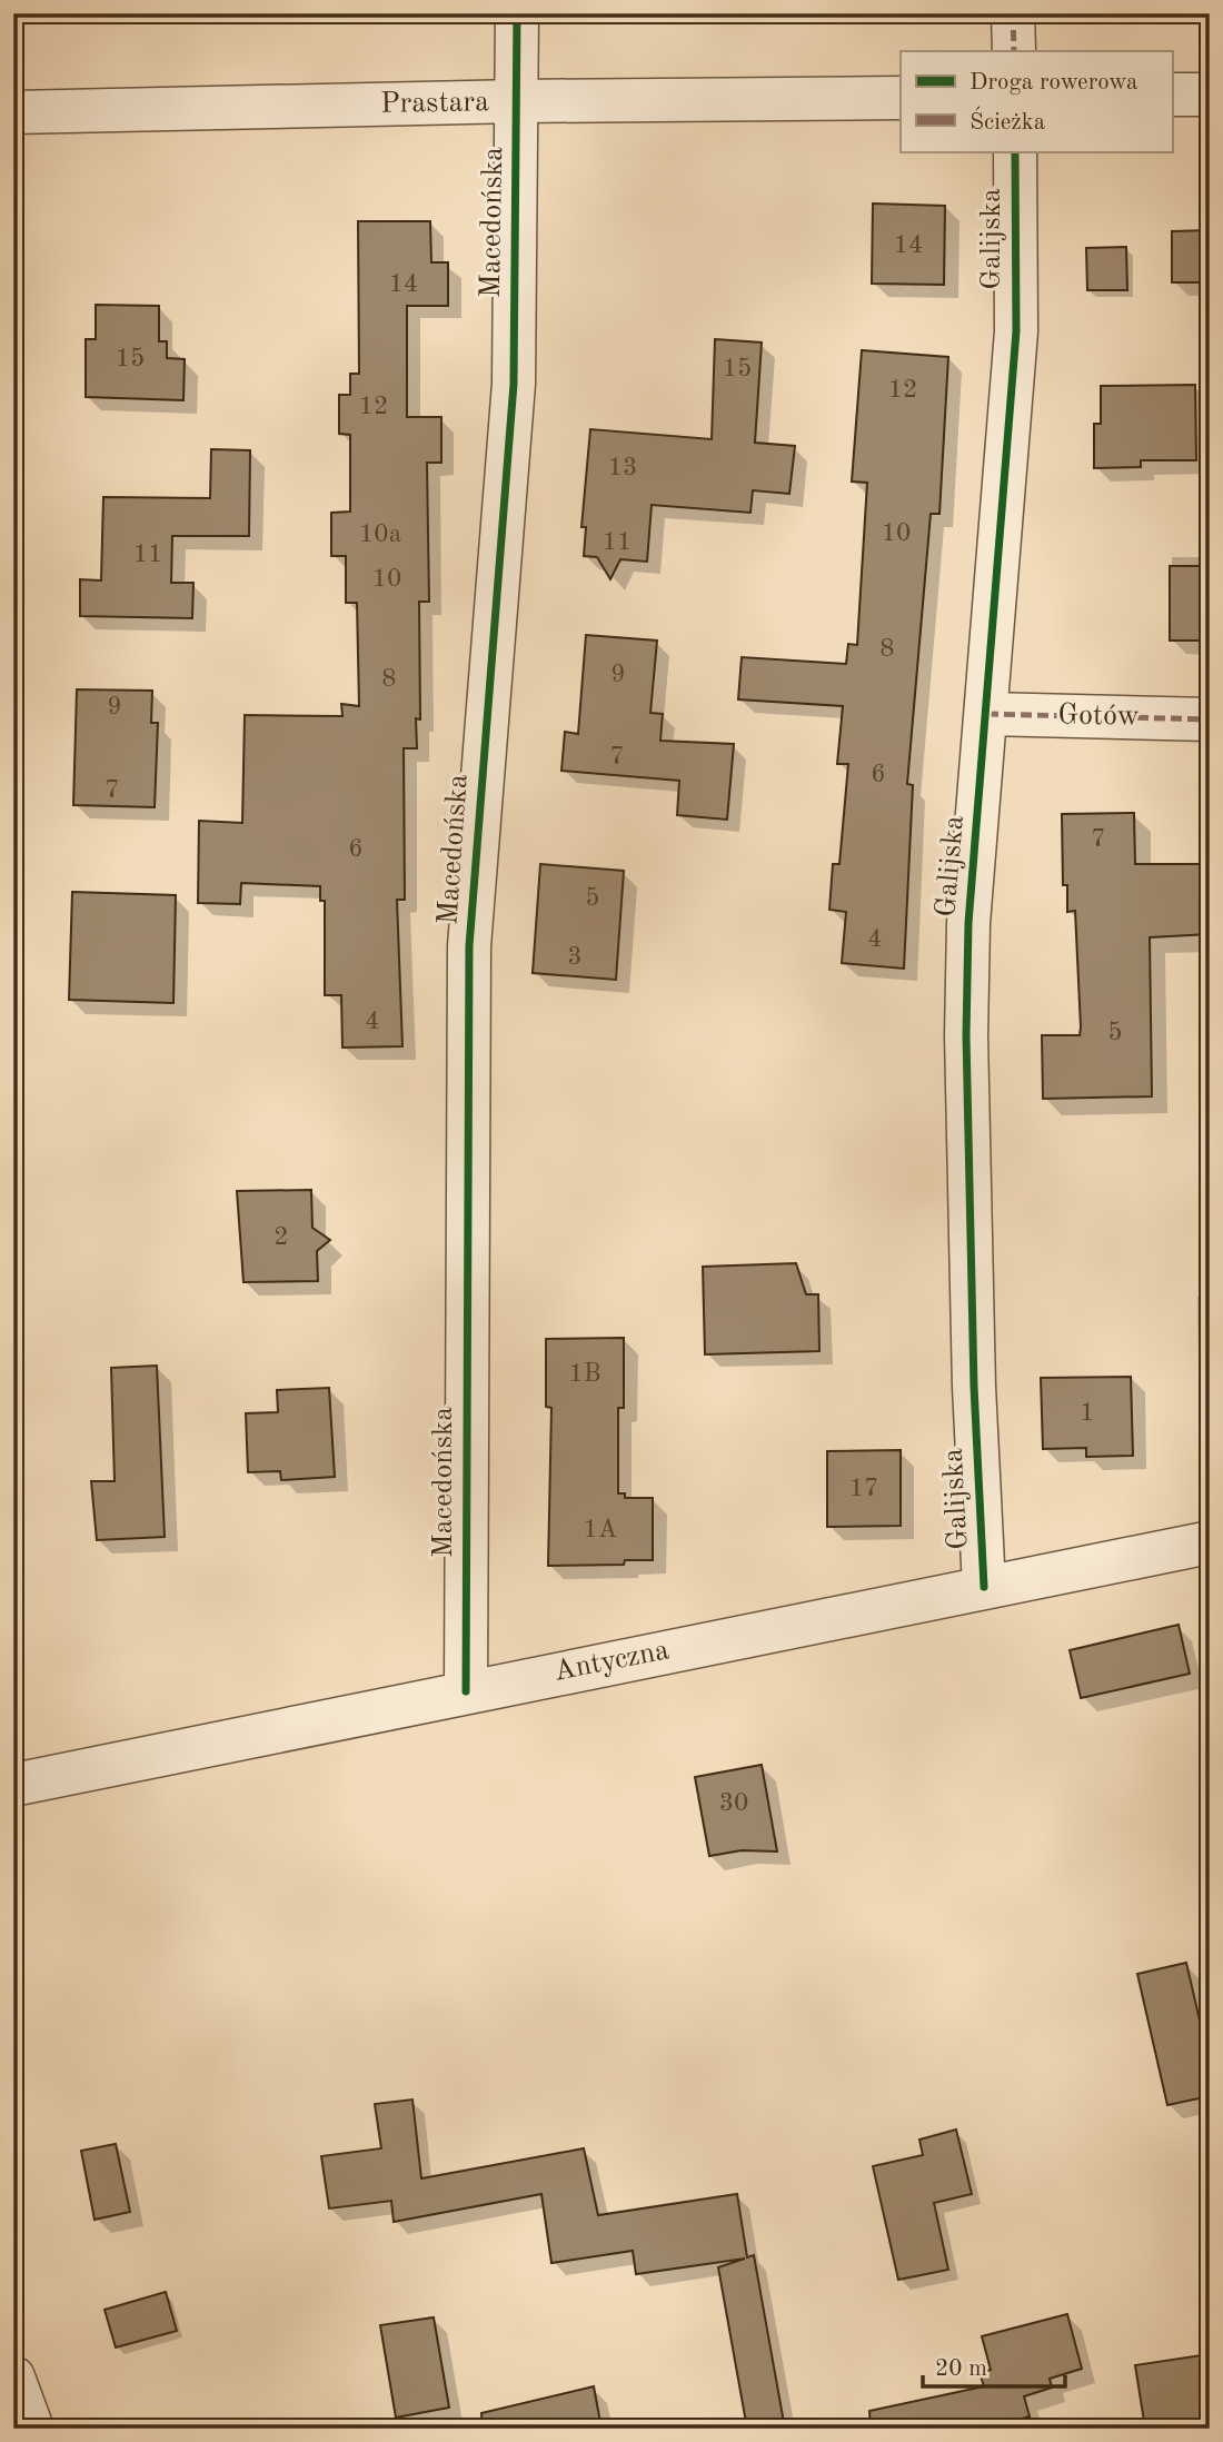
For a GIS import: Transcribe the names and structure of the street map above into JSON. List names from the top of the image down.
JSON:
{
  "streets": {
    "street": [
      "Prastara",
      "Macedońska",
      "Galijska",
      "Gotów",
      "Antyczna"
    ]
  },
  "crossings": [
    ["Prastara", "Macedońska"],
    ["Macedońska", "Antyczna"],
    ["Galijska", "Gotów"],
    ["Galijska", "Antyczna"]
  ],
  "house_numbers": [
    "14",
    "14",
    "15",
    "15",
    "12",
    "12",
    "13",
    "10",
    "10a",
    "11",
    "11",
    "10",
    "8",
    "9",
    "8",
    "9",
    "7",
    "6",
    "7",
    "7",
    "6",
    "5",
    "4",
    "3",
    "4",
    "5",
    "2",
    "1B",
    "1",
    "17",
    "1A",
    "30"
  ],
  "legend": ["Droga rowerowa", "Ścieżka"],
  "scale_bar": "20 m"
}
